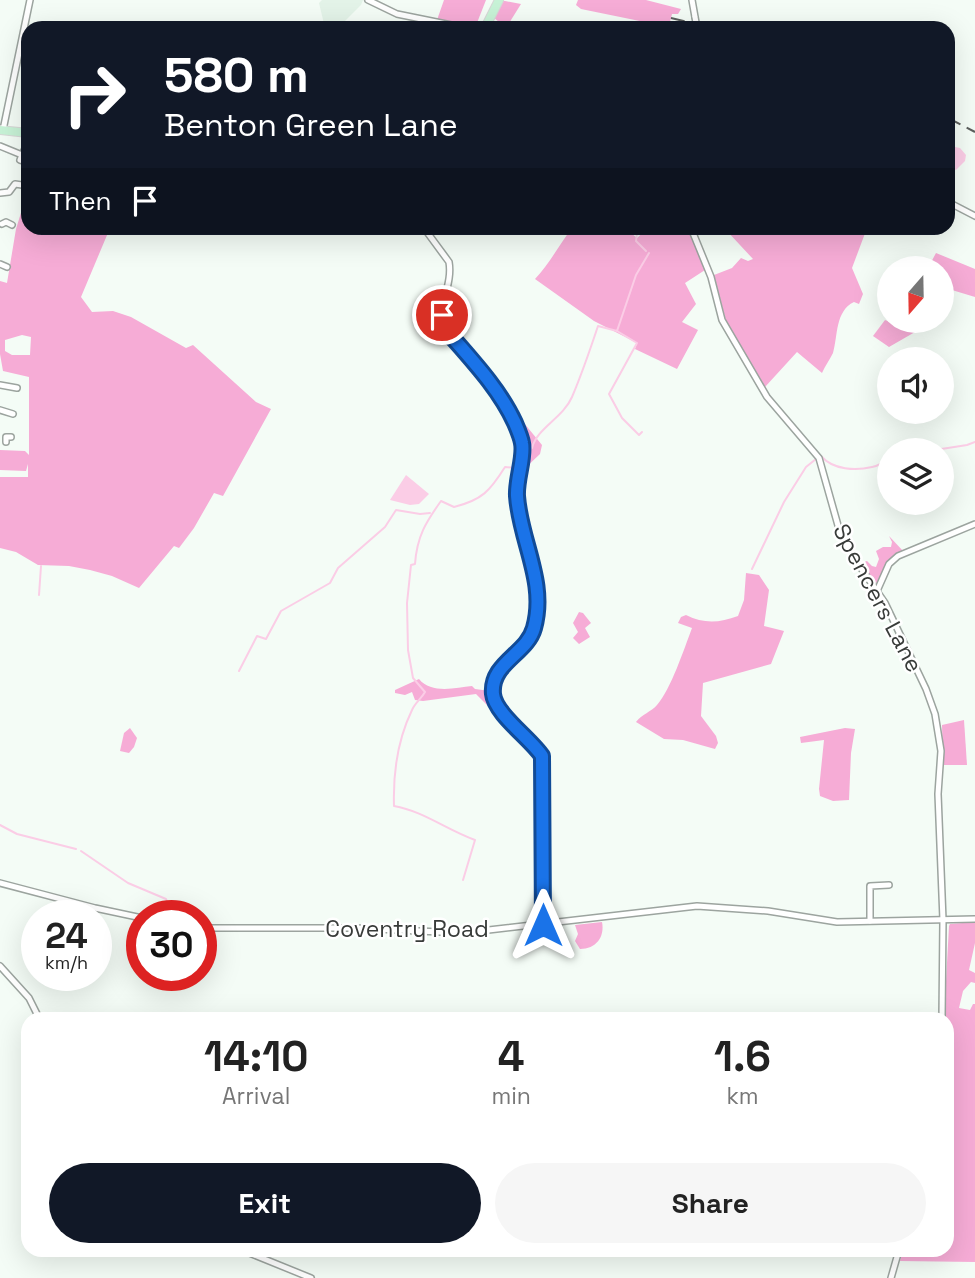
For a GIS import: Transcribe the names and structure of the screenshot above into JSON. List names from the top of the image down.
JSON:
{
  "streets": {
    "street": ["Spencers Lane", "Coventry Road"]
  },
  "crossings": [
    ["Spencers Lane", "Coventry Road"]
  ],
  "north": "bottom",
  "page": {
    "turn": ["580 m", "Benton Green Lane"],
    "then": "Then",
    "speed": "24 km/h",
    "limit": "30",
    "eta": [
      "14:10",
      "Arrival",
      "4",
      "min",
      "1.6",
      "km"
    ],
    "buttons": ["Exit", "Share"]
  }
}
